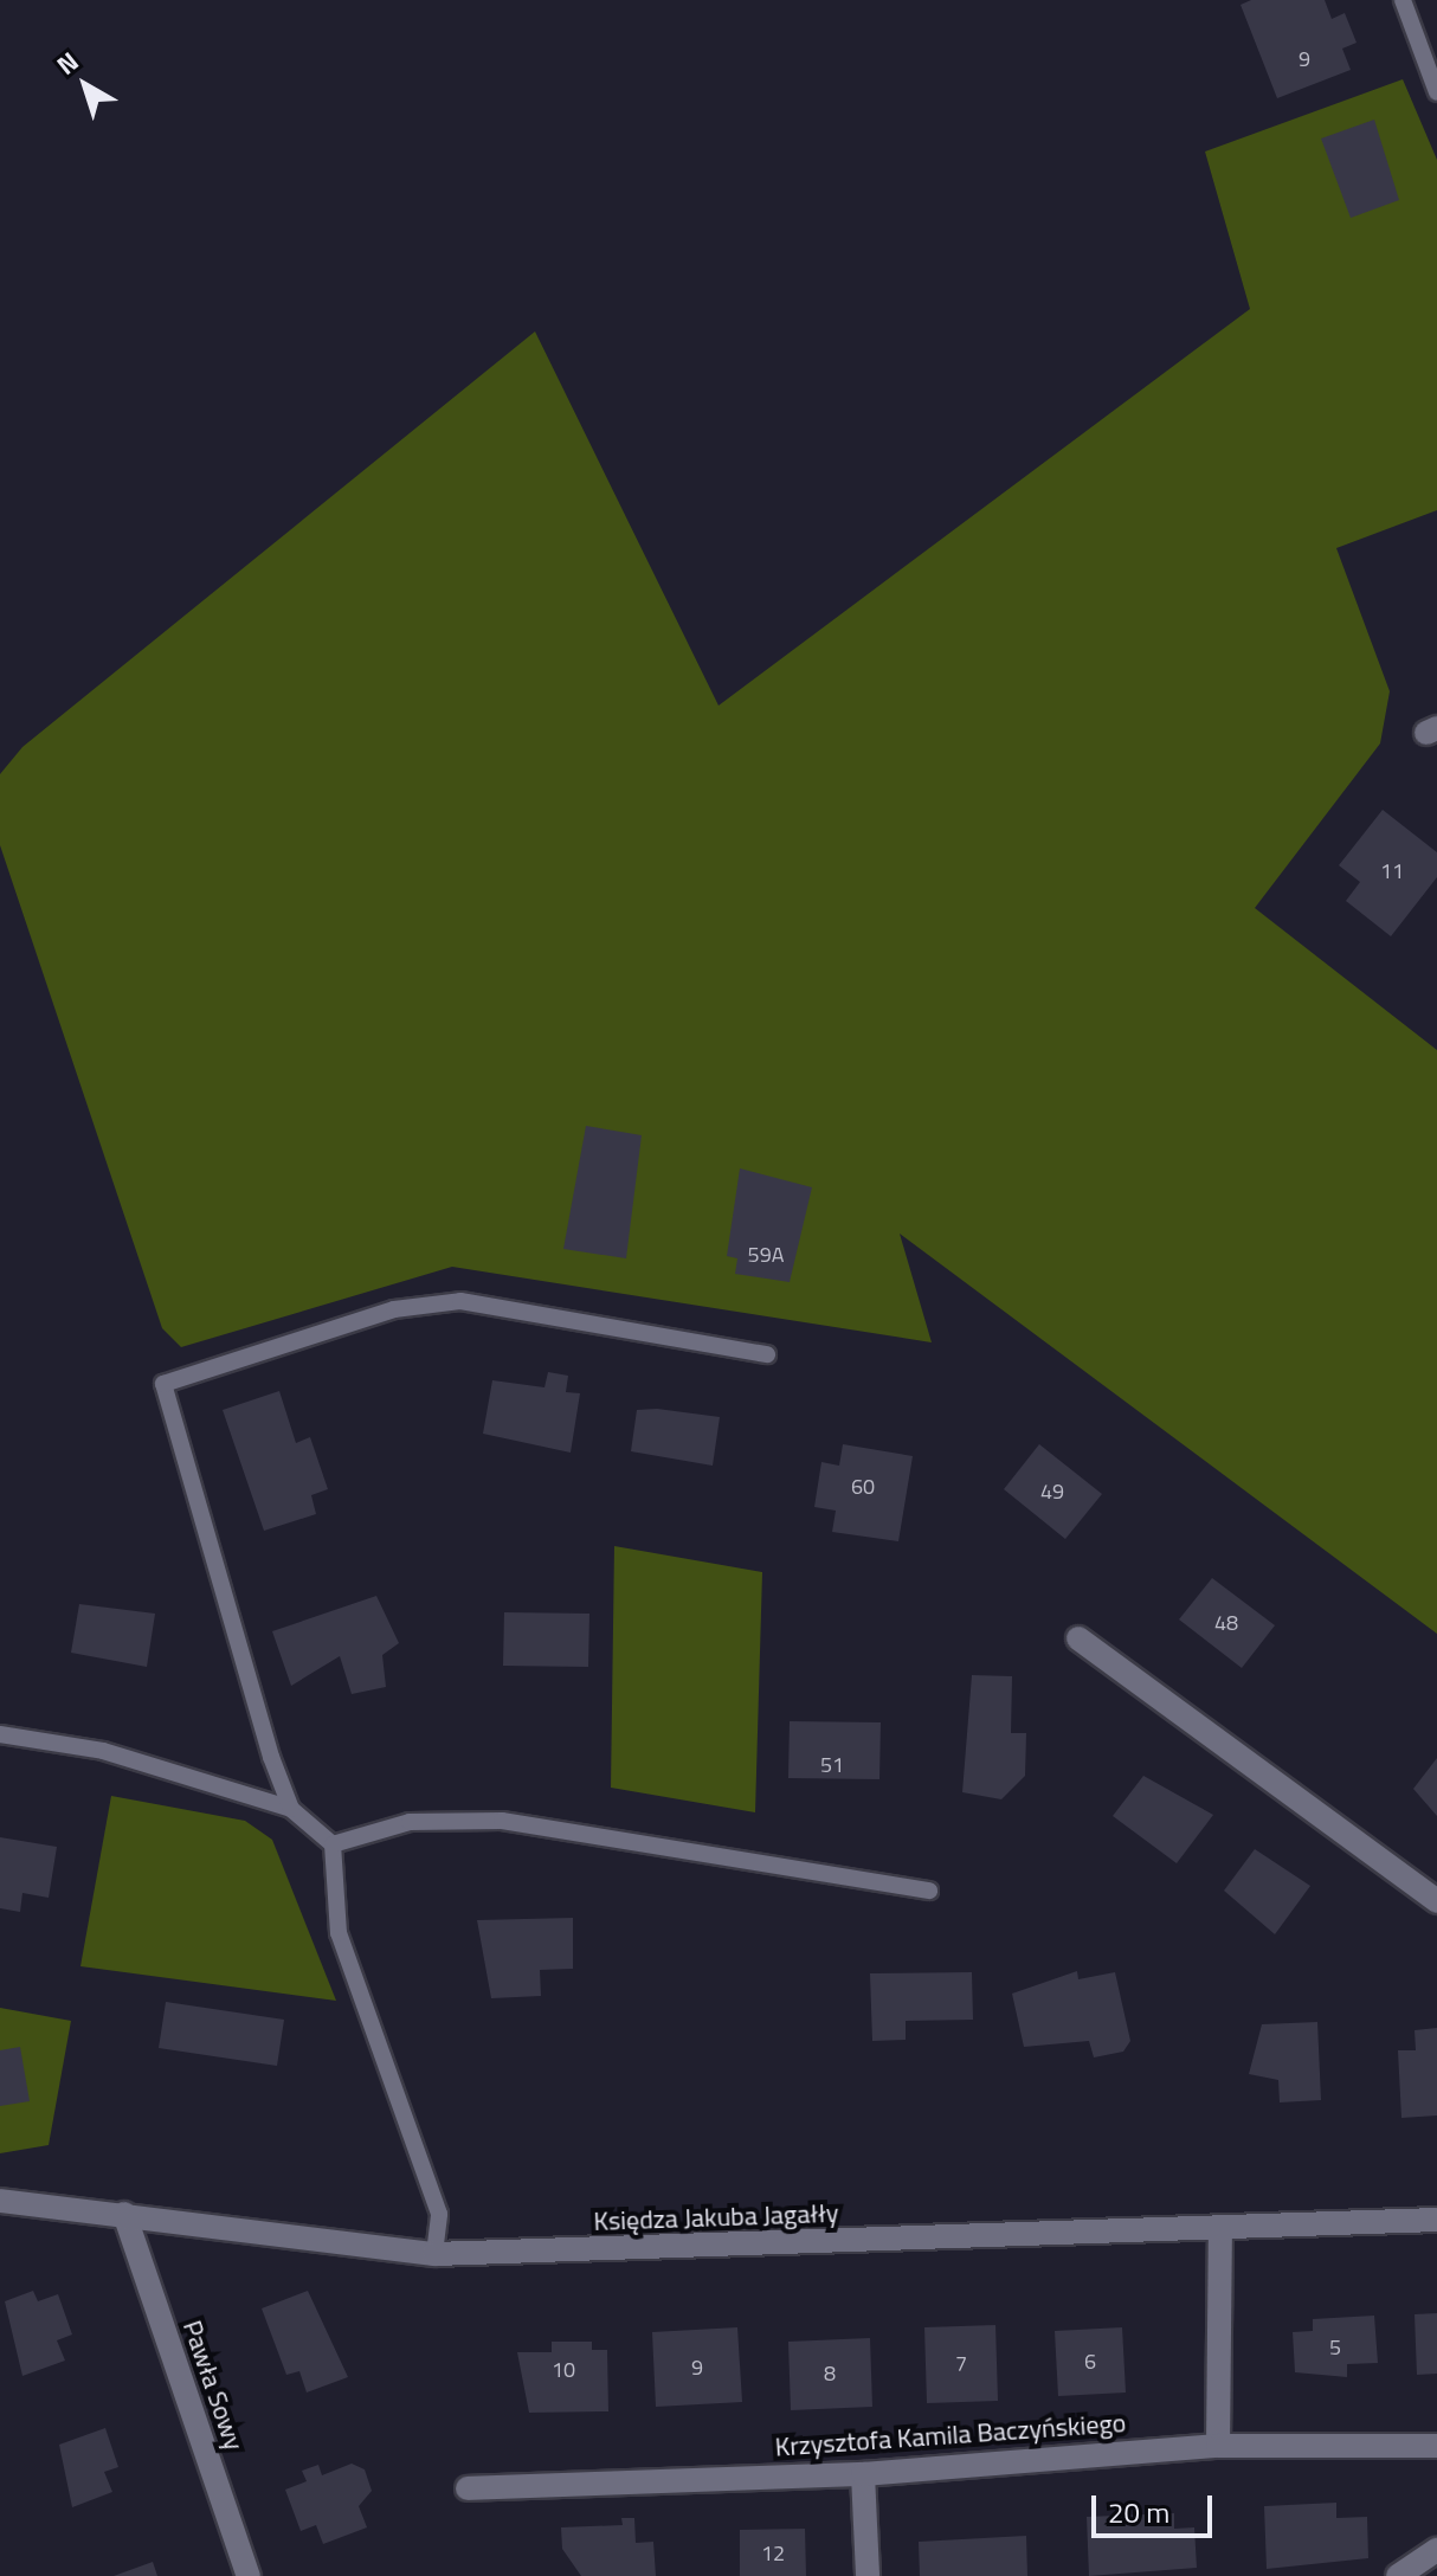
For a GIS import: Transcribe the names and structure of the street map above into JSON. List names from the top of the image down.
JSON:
{
  "streets": {
    "street": ["Księdza Jakuba Jagałły", "Pawła Sowy", "Krzysztofa Kamila Baczyńskiego"]
  },
  "crossings": [
    ["Księdza Jakuba Jagałły", "Pawła Sowy"]
  ],
  "house_numbers": [
    "9",
    "11",
    "59A",
    "60",
    "49",
    "48",
    "51",
    "5",
    "6",
    "7",
    "9",
    "10",
    "8",
    "12"
  ],
  "scale_bar": "20 m",
  "north": "top left"
}
